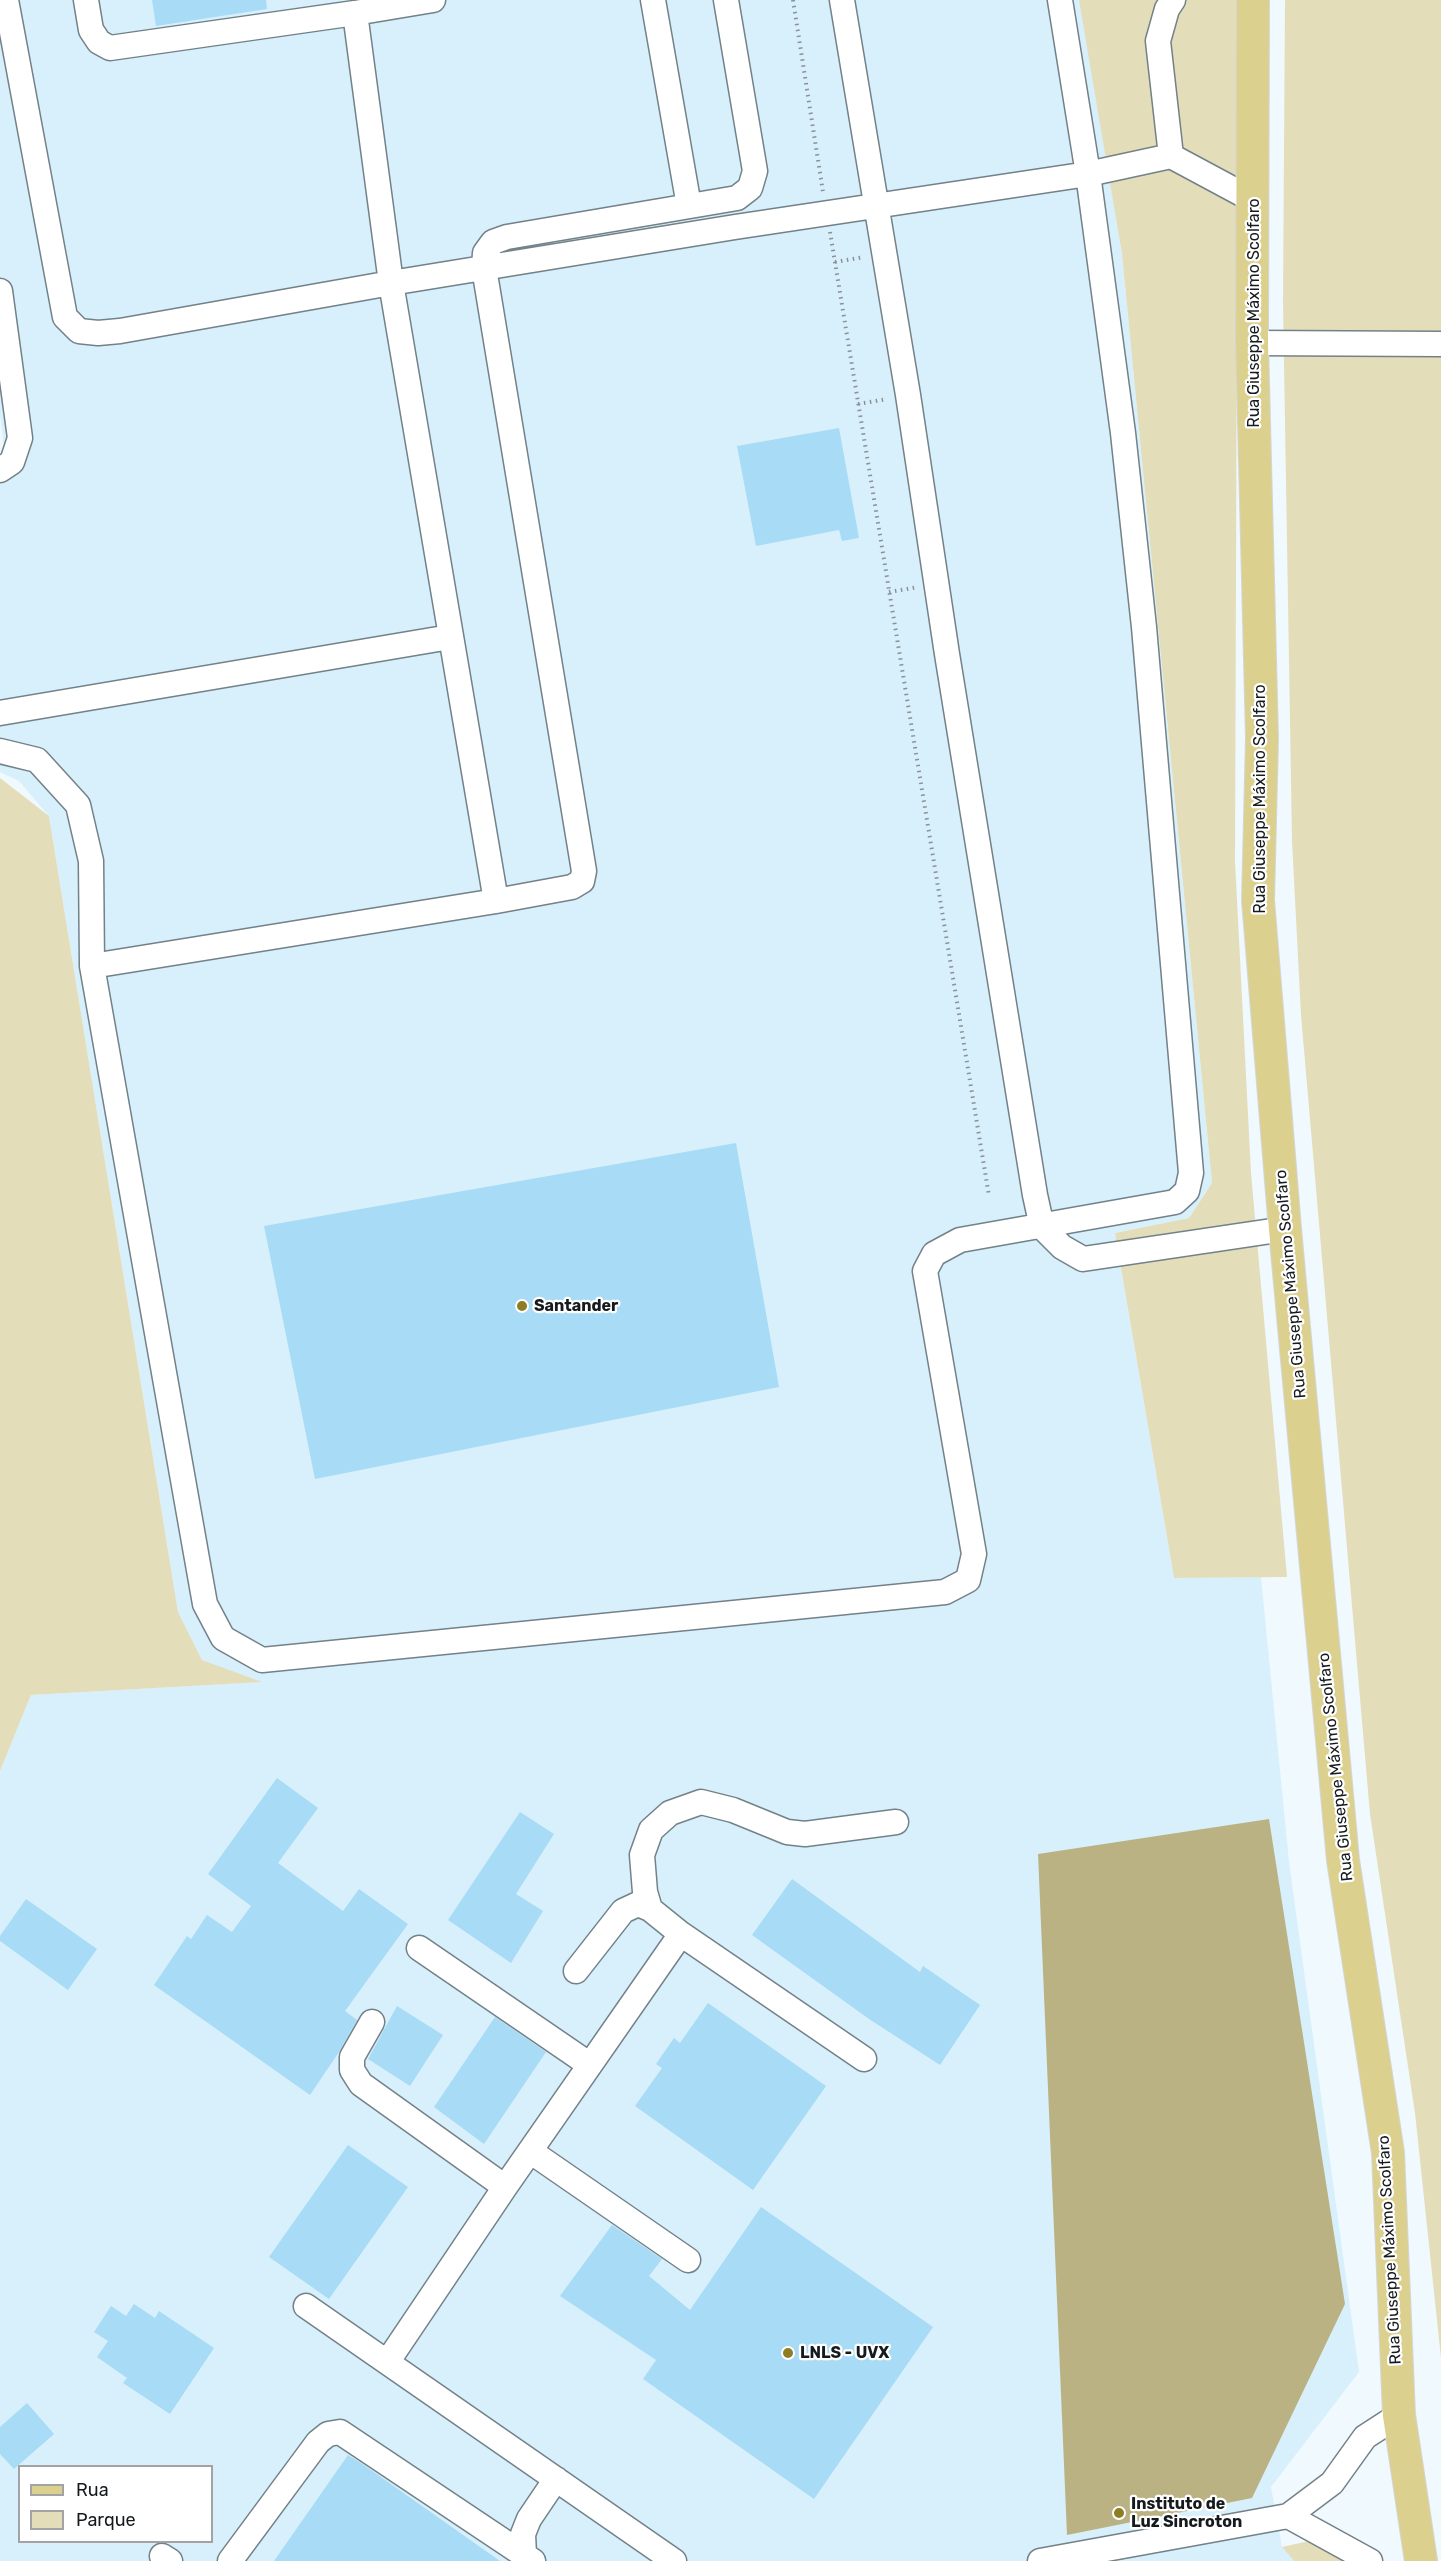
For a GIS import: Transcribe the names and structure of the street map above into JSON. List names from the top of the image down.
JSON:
{
  "streets": {
    "main road": ["Rua Giuseppe Máximo Scolfaro"]
  },
  "places": ["Santander", "LNLS - UVX", "Instituto de Luz Sincroton"],
  "legend": ["Rua", "Parque"]
}
